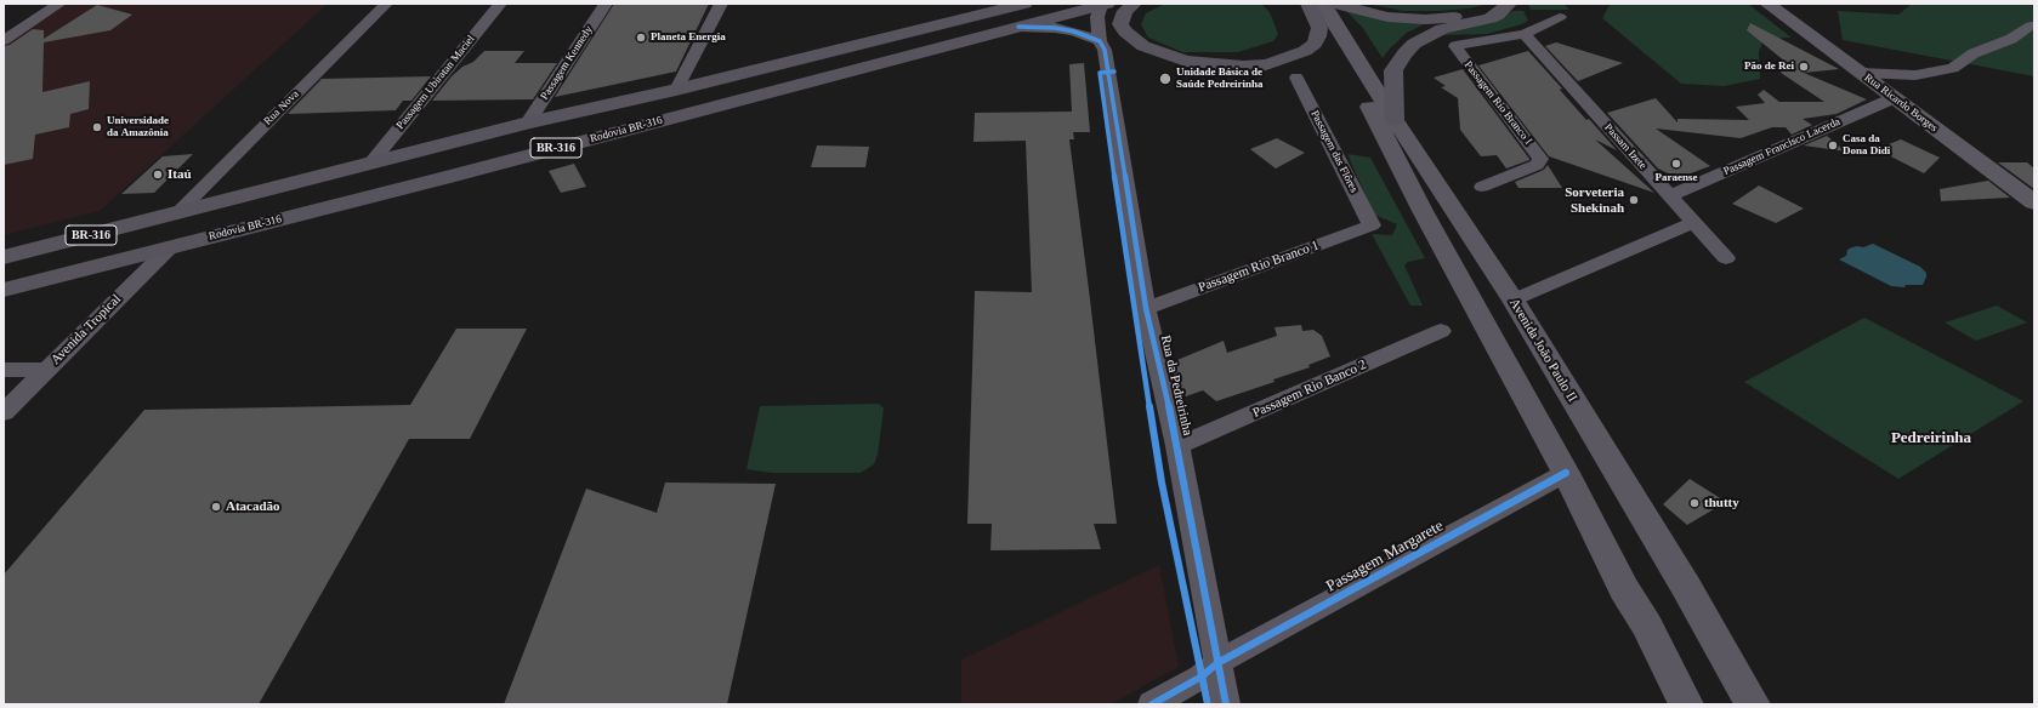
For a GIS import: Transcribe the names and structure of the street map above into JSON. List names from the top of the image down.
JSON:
{
  "streets": {
    "highway": ["Rodovia BR-316", "BR-316"],
    "main road": ["Avenida João Paulo II"],
    "street": [
      "Passagem Kennedy",
      "Passagem Ubiratan Maciel",
      "Passagem Rio Branco I",
      "Rua Ricardo Borges",
      "Rua Nova",
      "Passam Izete",
      "Passagem Francisco Lacerda",
      "Passagem das Flôres",
      "Passagem Rio Branco 1",
      "Avenida Tropical",
      "Rua da Pedreirinha",
      "Passagem Rio Banco 2",
      "Passagem Margarete"
    ]
  },
  "crossings": [
    ["Passagem Kennedy", "Rodovia BR-316"],
    ["Passagem Ubiratan Maciel", "Rodovia BR-316"],
    ["Passagem Rio Branco I", "Passam Izete"],
    ["Rua Ricardo Borges", "Passagem Francisco Lacerda"],
    ["Rua Nova", "Rodovia BR-316"],
    ["Rodovia BR-316", "Avenida Tropical"],
    ["Rodovia BR-316", "Rua da Pedreirinha"],
    ["Passam Izete", "Passagem Francisco Lacerda"],
    ["Passagem das Flôres", "Passagem Rio Branco 1"],
    ["Passagem Rio Branco 1", "Rua da Pedreirinha"],
    ["Rua da Pedreirinha", "Passagem Rio Banco 2"],
    ["Rua da Pedreirinha", "Passagem Margarete"]
  ],
  "districts": ["Pedreirinha"],
  "places": [
    "Planeta Energia",
    "Pão de Rei",
    "Unidade Básica de Saúde Pedreirinha",
    "Universidade da Amazônia",
    "Casa da Dona Didi",
    "Paraense",
    "Itaú",
    "Sorveteria Shekinah",
    "thutty",
    "Atacadão"
  ]
}
